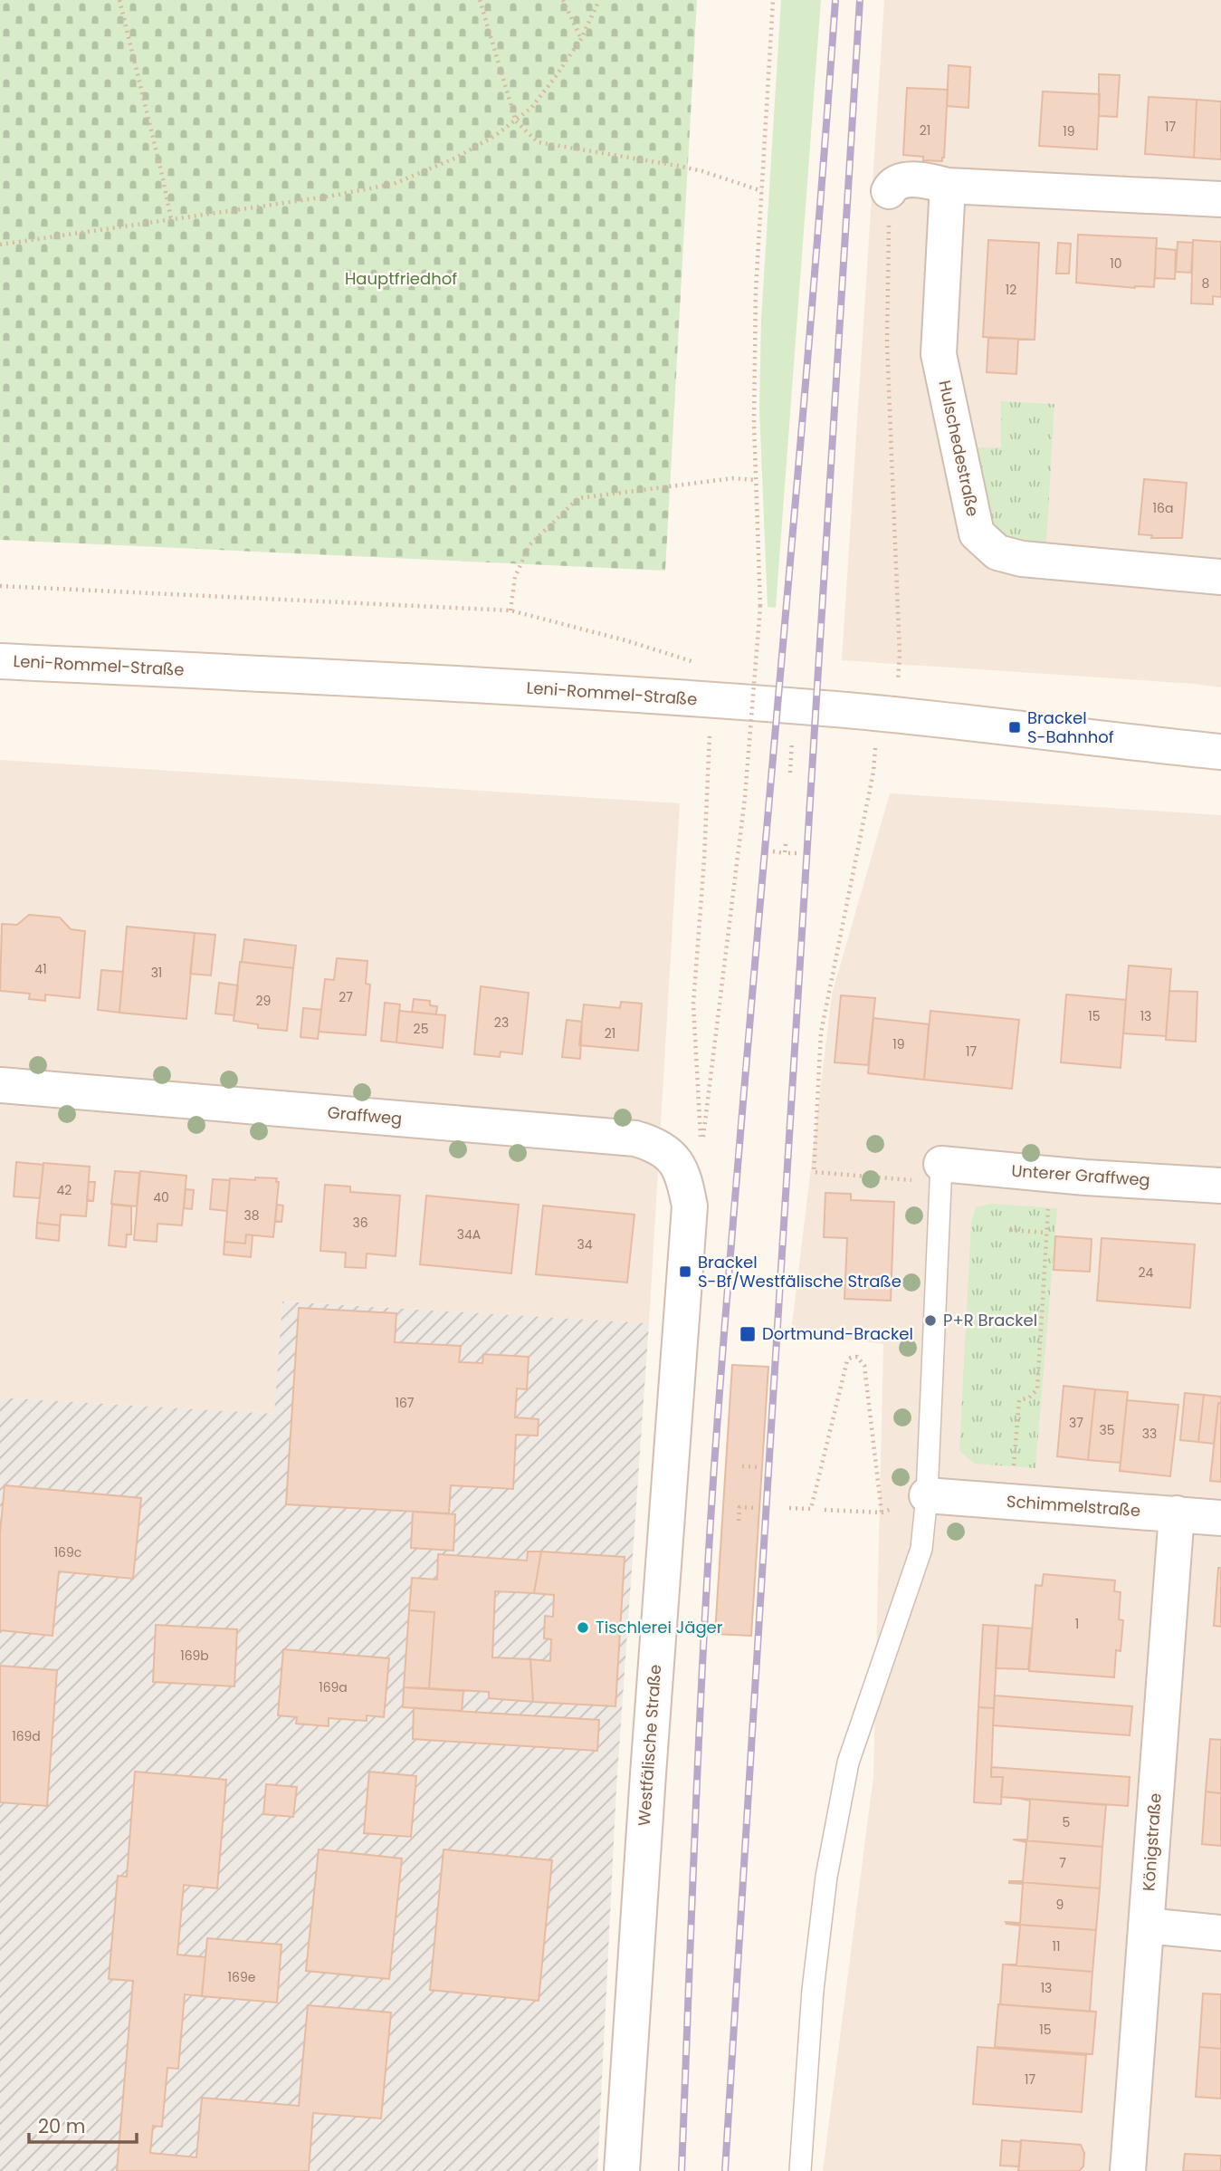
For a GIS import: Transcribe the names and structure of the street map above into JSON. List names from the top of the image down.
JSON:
{
  "streets": {
    "street": [
      "Hulschedestraße",
      "Leni-Rommel-Straße",
      "Graffweg",
      "Unterer Graffweg",
      "Schimmelstraße",
      "Westfälische Straße",
      "Königstraße"
    ]
  },
  "crossings": [
    ["Graffweg", "Westfälische Straße"],
    ["Schimmelstraße", "Königstraße"]
  ],
  "parks": ["Hauptfriedhof"],
  "places": {
    "transit": ["Brackel S-Bahnhof", "Brackel S-Bf/Westfälische Straße", "Dortmund-Brackel"],
    "other": ["P+R Brackel", "Tischlerei Jäger"]
  },
  "house_numbers": [
    "17",
    "21",
    "19",
    "10",
    "8",
    "12",
    "16a",
    "41",
    "31",
    "27",
    "29",
    "15",
    "13",
    "23",
    "25",
    "21",
    "19",
    "17",
    "42",
    "40",
    "38",
    "36",
    "34A",
    "34",
    "24",
    "167",
    "37",
    "35",
    "33",
    "169c",
    "1",
    "169b",
    "169a",
    "169d",
    "5",
    "7",
    "9",
    "11",
    "169e",
    "13",
    "15",
    "17"
  ],
  "scale_bar": "20 m"
}
